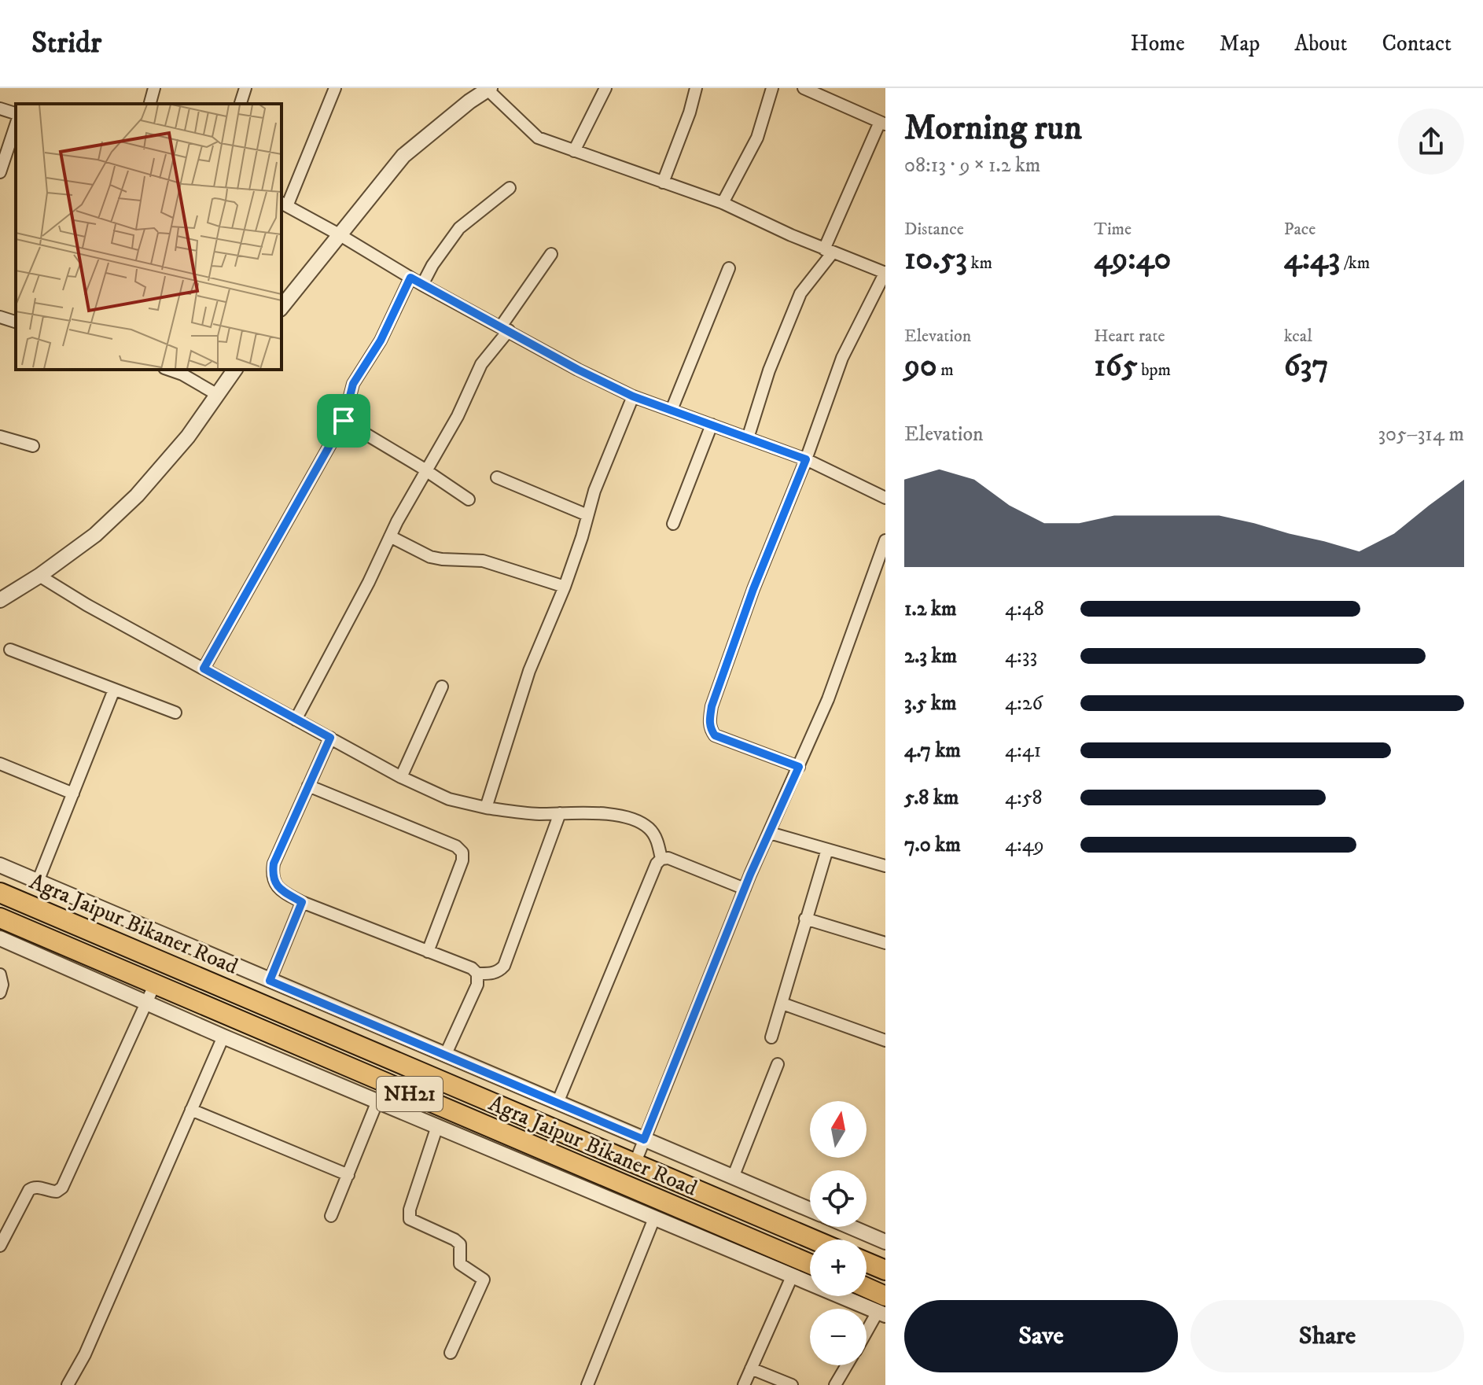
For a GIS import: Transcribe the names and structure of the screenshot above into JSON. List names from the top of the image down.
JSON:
{
  "streets": {
    "highway": ["Agra Jaipur Bikaner Road", "NH21"]
  },
  "north": "top",
  "page": {
    "header": "Stridr",
    "nav": [
      "Home",
      "Map",
      "About",
      "Contact"
    ],
    "heading": ["Morning run", "08:13 · 9 × 1.2 km"],
    "stats": [
      ["Distance", "10.53 km"],
      ["Time", "49:40"],
      ["Pace", "4:43 /km"],
      ["Elevation", "90 m"],
      ["Heart rate", "165 bpm"],
      ["kcal", "637"]
    ],
    "chart": ["Elevation", "305–314 m"],
    "list": [
      {
        "name": "1.2 km",
        "note": "4:48"
      },
      {
        "name": "2.3 km",
        "note": "4:33"
      },
      {
        "name": "3.5 km",
        "note": "4:26"
      },
      {
        "name": "4.7 km",
        "note": "4:41"
      },
      {
        "name": "5.8 km",
        "note": "4:58"
      },
      {
        "name": "7.0 km",
        "note": "4:49"
      }
    ],
    "map_buttons": ["+", "−"],
    "buttons": ["Save", "Share"]
  }
}
